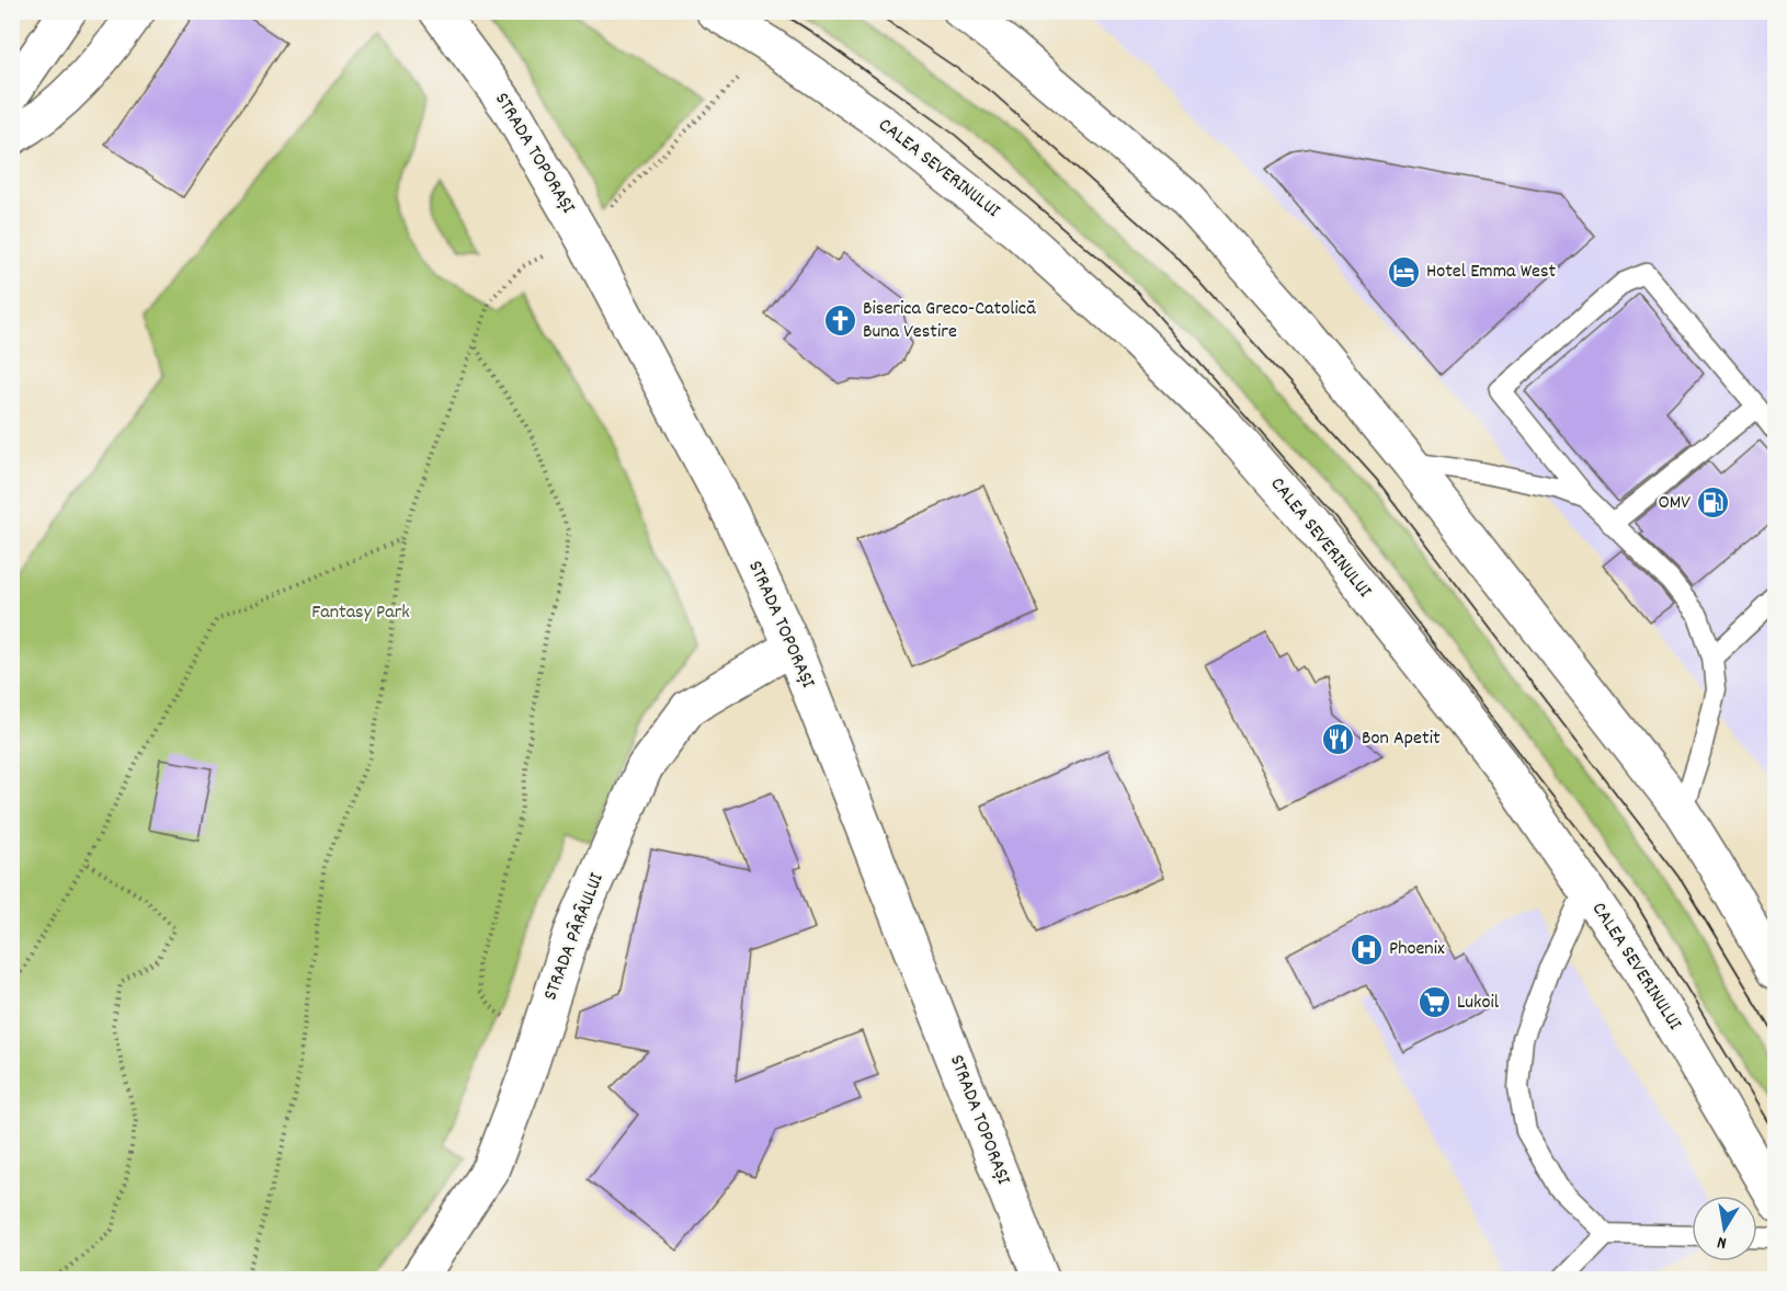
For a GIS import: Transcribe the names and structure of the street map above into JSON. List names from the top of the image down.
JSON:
{
  "streets": {
    "main road": ["STRADA TOPORAȘI", "CALEA SEVERINULUI", "STRADA PÂRÂULUI"]
  },
  "crossings": [
    ["STRADA TOPORAȘI", "STRADA PÂRÂULUI"]
  ],
  "parks": ["Fantasy Park"],
  "places": {
    "hotel": ["Hotel Emma West"],
    "church": ["Biserica Greco-Catolică Buna Vestire"],
    "fuel station": ["OMV"],
    "restaurant": ["Bon Apetit"],
    "hospital": ["Phoenix"],
    "supermarket": ["Lukoil"]
  },
  "north": "bottom"
}
